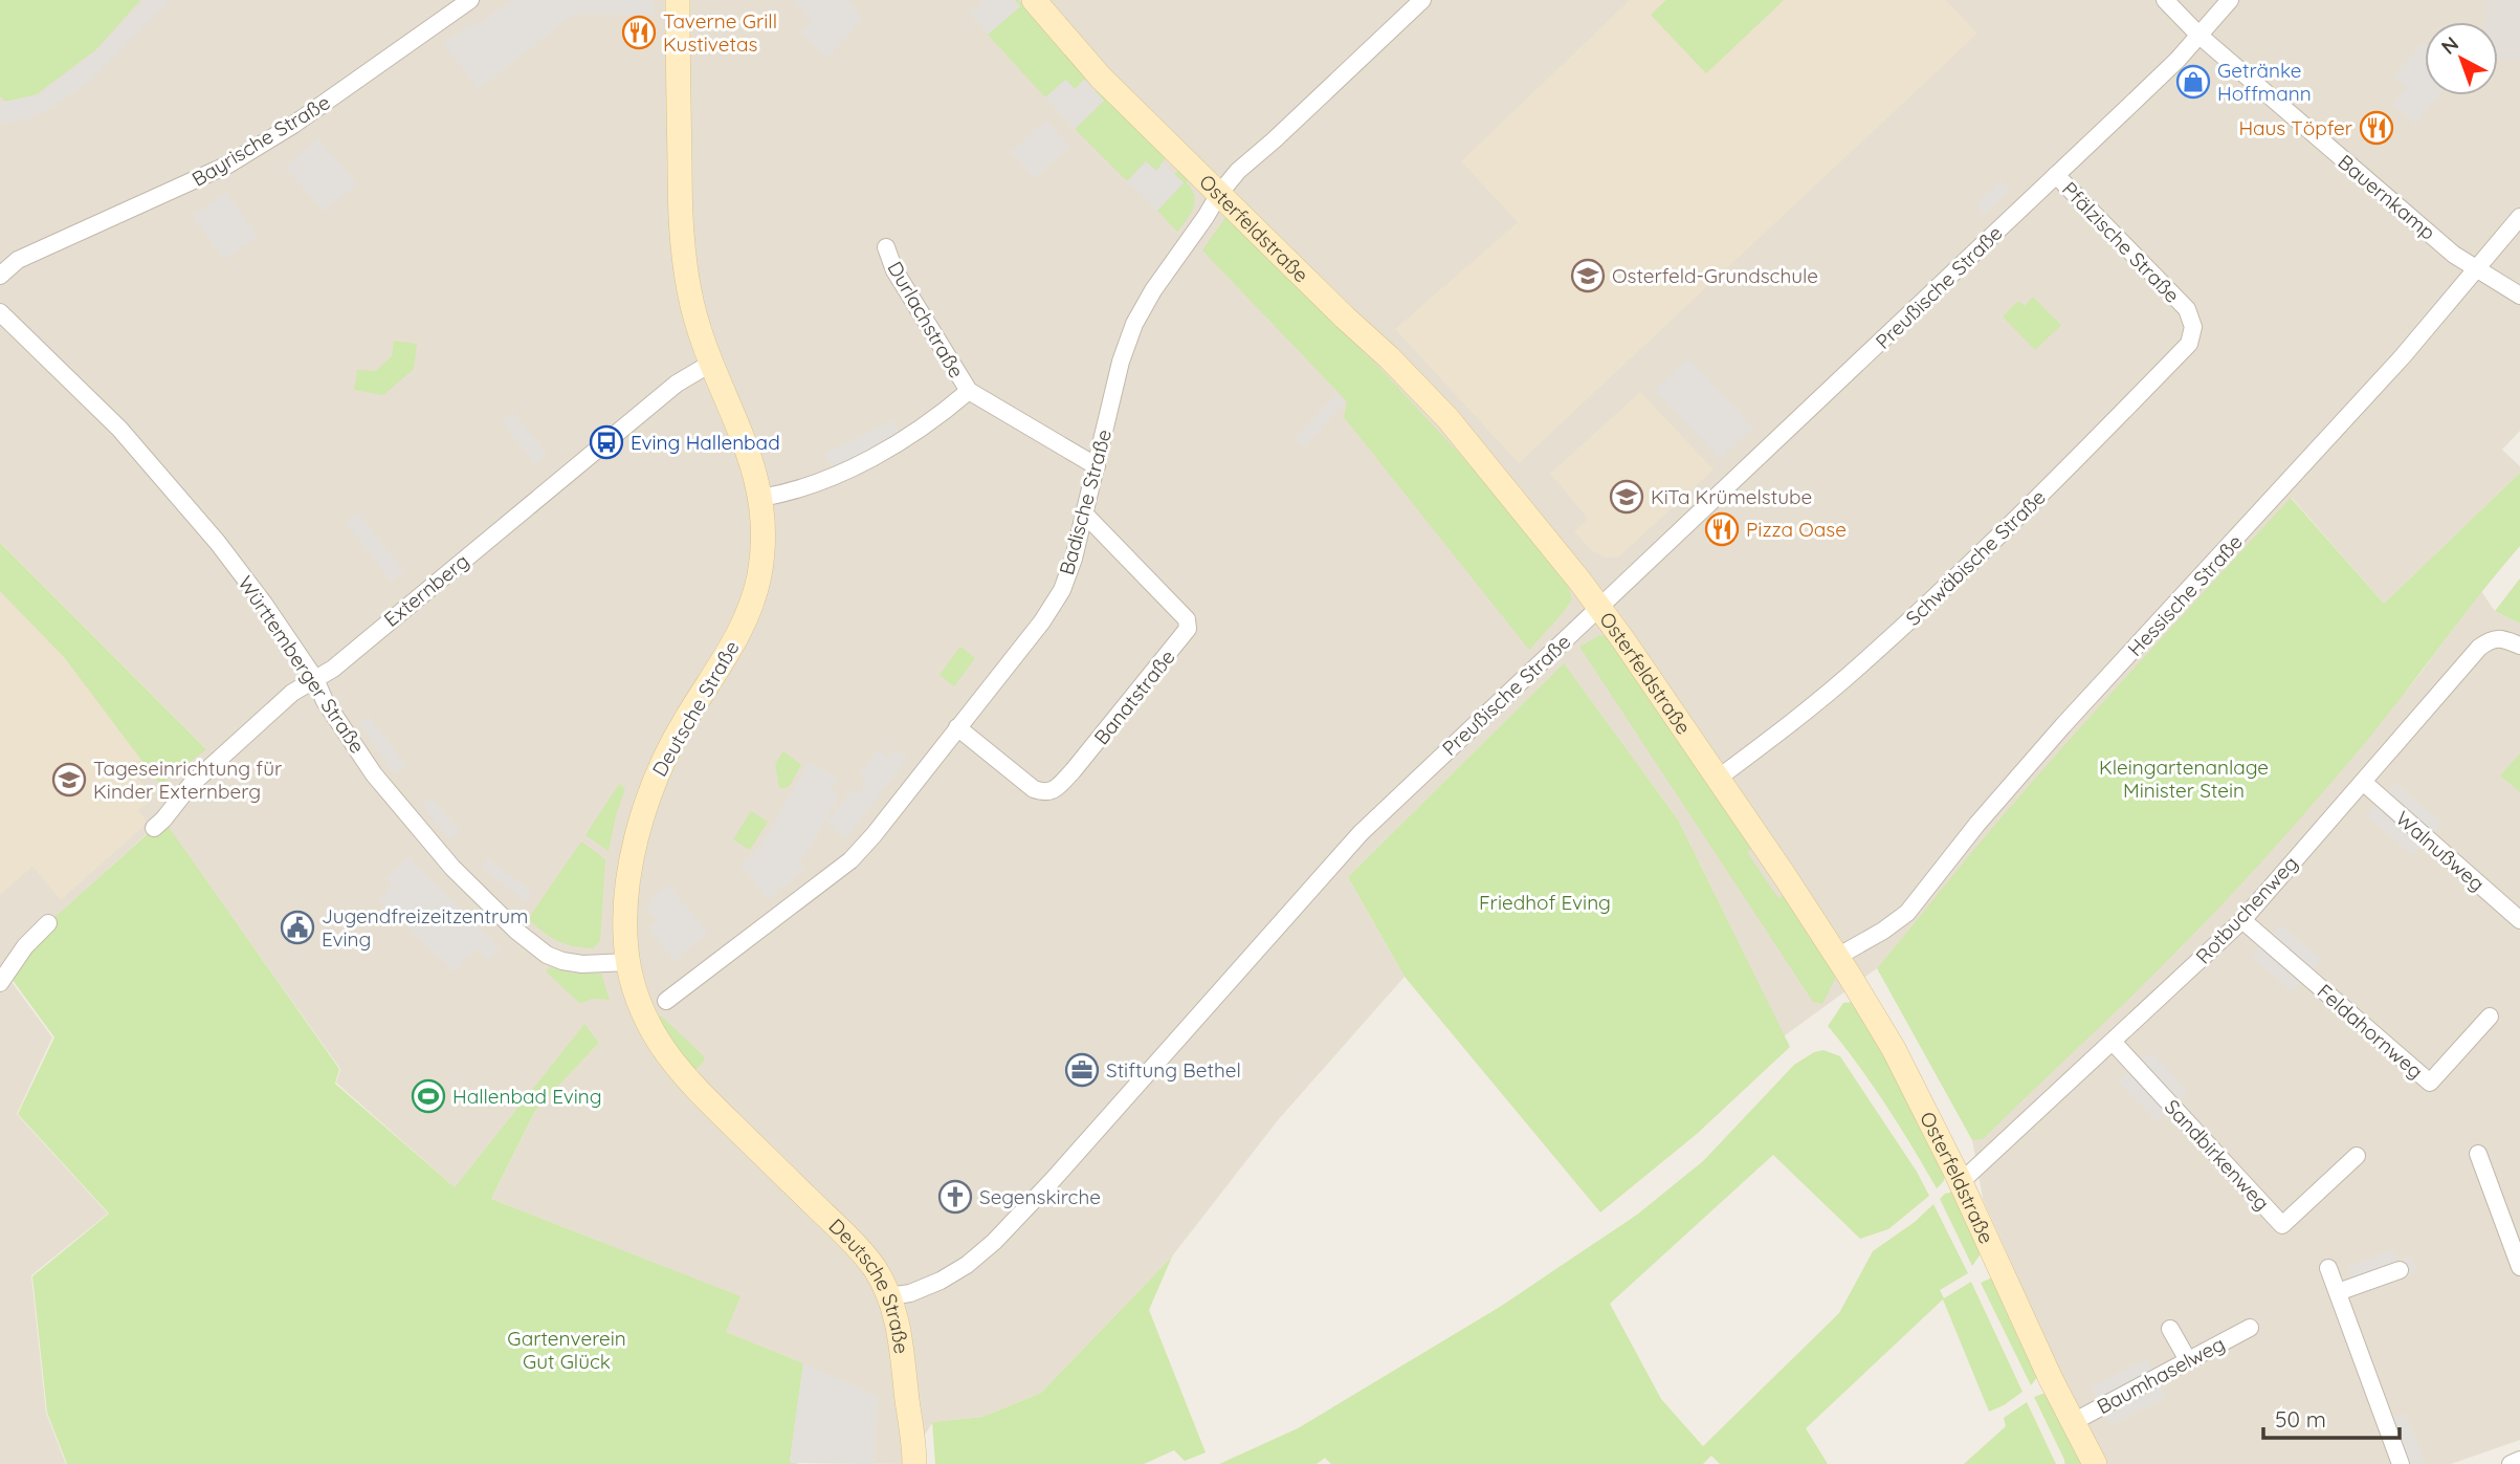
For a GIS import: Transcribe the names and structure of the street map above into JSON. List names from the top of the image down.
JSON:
{
  "streets": {
    "street": [
      "Bayrische Straße",
      "Bauernkamp",
      "Osterfeldstraße",
      "Pfälzische Straße",
      "Preußische Straße",
      "Durlachstraße",
      "Badische Straße",
      "Schwäbische Straße",
      "Externberg",
      "Hessische Straße",
      "Württemberger Straße",
      "Banatstraße",
      "Deutsche Straße",
      "Walnußweg",
      "Rotbuchenweg",
      "Feldahornweg",
      "Sandbirkenweg",
      "Baumhaselweg"
    ]
  },
  "crossings": [
    ["Bauernkamp", "Preußische Straße"],
    ["Bauernkamp", "Hessische Straße"],
    ["Osterfeldstraße", "Preußische Straße"],
    ["Osterfeldstraße", "Badische Straße"],
    ["Osterfeldstraße", "Schwäbische Straße"],
    ["Osterfeldstraße", "Hessische Straße"],
    ["Osterfeldstraße", "Rotbuchenweg"],
    ["Osterfeldstraße", "Baumhaselweg"],
    ["Pfälzische Straße", "Preußische Straße"],
    ["Pfälzische Straße", "Schwäbische Straße"],
    ["Preußische Straße", "Deutsche Straße"],
    ["Durlachstraße", "Badische Straße"],
    ["Durlachstraße", "Deutsche Straße"],
    ["Badische Straße", "Banatstraße"],
    ["Externberg", "Württemberger Straße"],
    ["Externberg", "Deutsche Straße"],
    ["Württemberger Straße", "Deutsche Straße"],
    ["Walnußweg", "Rotbuchenweg"],
    ["Rotbuchenweg", "Feldahornweg"],
    ["Rotbuchenweg", "Sandbirkenweg"]
  ],
  "parks": ["Kleingartenanlage Minister Stein", "Friedhof Eving", "Gartenverein Gut Glück"],
  "places": {
    "restaurant": ["Taverne Grill Kustivetas", "Haus Töpfer", "Pizza Oase"],
    "shop": ["Getränke Hoffmann"],
    "school or university": ["Osterfeld-Grundschule", "KiTa Krümelstube", "Tageseinrichtung für Kinder Externberg"],
    "bus stop": ["Eving Hallenbad"],
    "public building": ["Jugendfreizeitzentrum Eving"],
    "office": ["Stiftung Bethel"],
    "sports": ["Hallenbad Eving"],
    "church": ["Segenskirche"]
  },
  "scale_bar": "50 m",
  "north": "top left"
}
